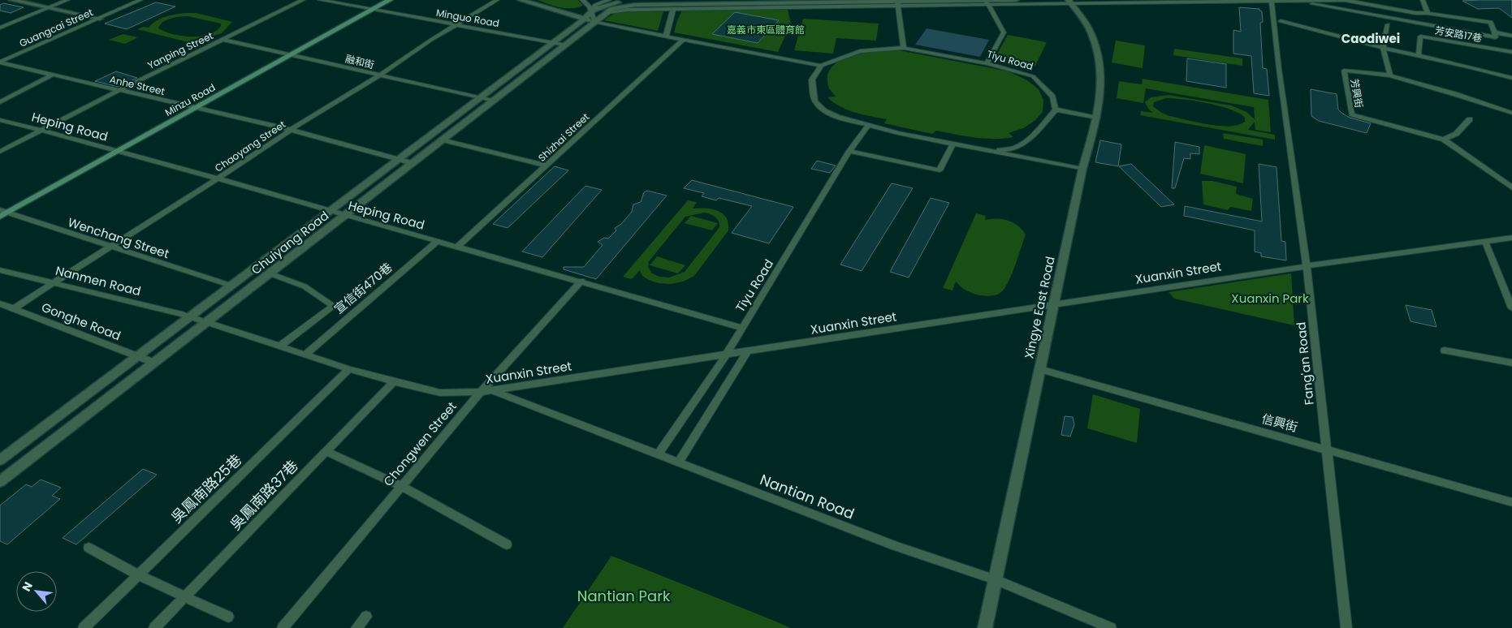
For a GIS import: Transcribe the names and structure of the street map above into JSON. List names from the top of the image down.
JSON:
{
  "streets": {
    "main road": ["Minzu Road"],
    "street": [
      "Minguo Road",
      "Guangcai Street",
      "芳安路17巷",
      "Yanping Street",
      "Tiyu Road",
      "融和街",
      "Anhe Street",
      "芳興街",
      "Heping Road",
      "Shizhai Street",
      "Chaoyang Street",
      "Wenchang Street",
      "Chuiyang Road",
      "Xuanxin Street",
      "Nanmen Road",
      "宣信街470巷",
      "Xingye East Road",
      "Gonghe Road",
      "Fang'an Road",
      "信興街",
      "Chongwen Street",
      "吳鳳南路25巷",
      "吳鳳南路37巷",
      "Nantian Road"
    ]
  },
  "crossings": [
    ["Minguo Road", "Minzu Road"],
    ["Minguo Road", "Chaoyang Street"],
    ["Minguo Road", "Chuiyang Road"],
    ["Guangcai Street", "Anhe Street"],
    ["Yanping Street", "融和街"],
    ["Yanping Street", "Anhe Street"],
    ["Yanping Street", "Heping Road"],
    ["Tiyu Road", "Heping Road"],
    ["Tiyu Road", "Xuanxin Street"],
    ["Tiyu Road", "Nantian Road"],
    ["融和街", "Minzu Road"],
    ["融和街", "Chaoyang Street"],
    ["融和街", "Chuiyang Road"],
    ["Anhe Street", "Minzu Road"],
    ["Anhe Street", "Chaoyang Street"],
    ["Anhe Street", "Chuiyang Road"],
    ["Minzu Road", "Heping Road"],
    ["Minzu Road", "Wenchang Street"],
    ["Heping Road", "Shizhai Street"],
    ["Heping Road", "Chaoyang Street"],
    ["Heping Road", "Chuiyang Road"],
    ["Heping Road", "宣信街470巷"],
    ["Heping Road", "Chongwen Street"],
    ["Chaoyang Street", "Wenchang Street"],
    ["Chaoyang Street", "Nanmen Road"],
    ["Chaoyang Street", "Gonghe Road"],
    ["Wenchang Street", "Chuiyang Road"],
    ["Chuiyang Road", "Xuanxin Street"],
    ["Chuiyang Road", "Nanmen Road"],
    ["Chuiyang Road", "Gonghe Road"],
    ["Xuanxin Street", "Nanmen Road"],
    ["Xuanxin Street", "宣信街470巷"],
    ["Xuanxin Street", "Xingye East Road"],
    ["Xuanxin Street", "Fang'an Road"],
    ["Xuanxin Street", "Chongwen Street"],
    ["Xuanxin Street", "吳鳳南路25巷"],
    ["Xuanxin Street", "吳鳳南路37巷"],
    ["Xuanxin Street", "Nantian Road"],
    ["Xingye East Road", "信興街"],
    ["Xingye East Road", "Nantian Road"],
    ["Fang'an Road", "信興街"]
  ],
  "districts": ["Caodiwei"],
  "parks": ["嘉義市東區體育館", "Xuanxin Park", "Nantian Park"],
  "north": "top left"
}
